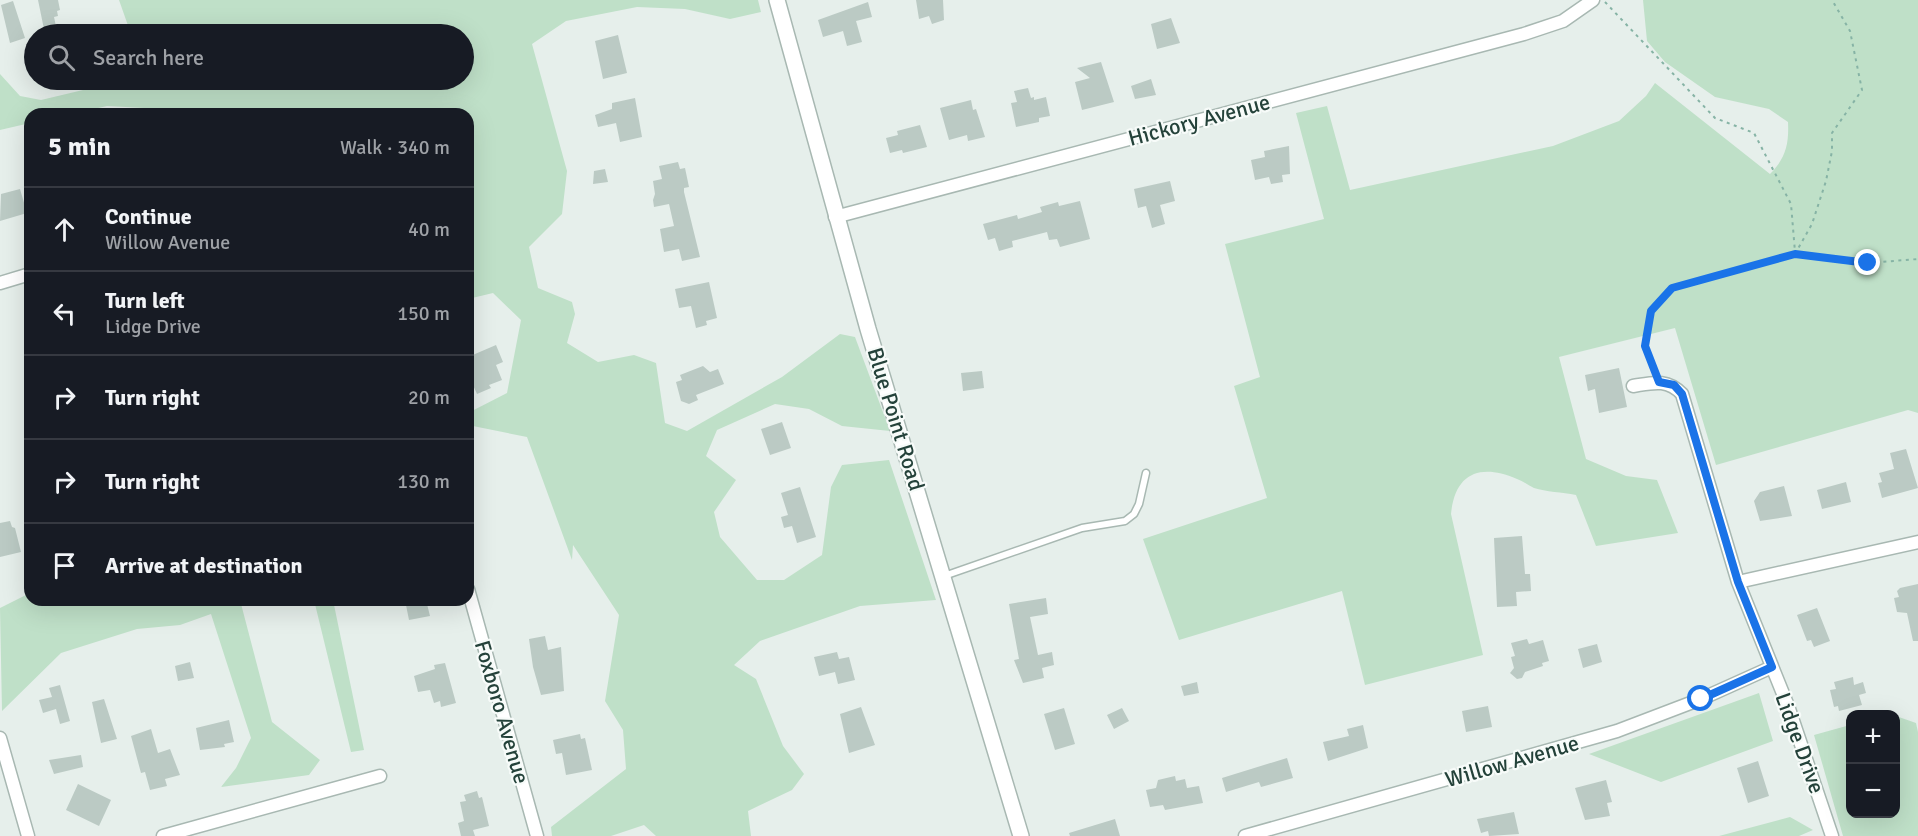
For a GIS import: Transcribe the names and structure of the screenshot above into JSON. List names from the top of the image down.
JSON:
{
  "streets": {
    "street": [
      "Hickory Avenue",
      "Blue Point Road",
      "Foxboro Avenue",
      "Lidge Drive",
      "Willow Avenue"
    ]
  },
  "crossings": [
    ["Hickory Avenue", "Blue Point Road"],
    ["Lidge Drive", "Willow Avenue"]
  ],
  "page": {
    "search": "Search here",
    "heading": ["5 min", "Walk · 340 m"],
    "list": [
      ["Continue", "Willow Avenue", "40 m"],
      ["Turn left", "Lidge Drive", "150 m"],
      ["Turn right", "20 m"],
      ["Turn right", "130 m"],
      "Arrive at destination"
    ],
    "map_buttons": ["+", "−"]
  }
}
